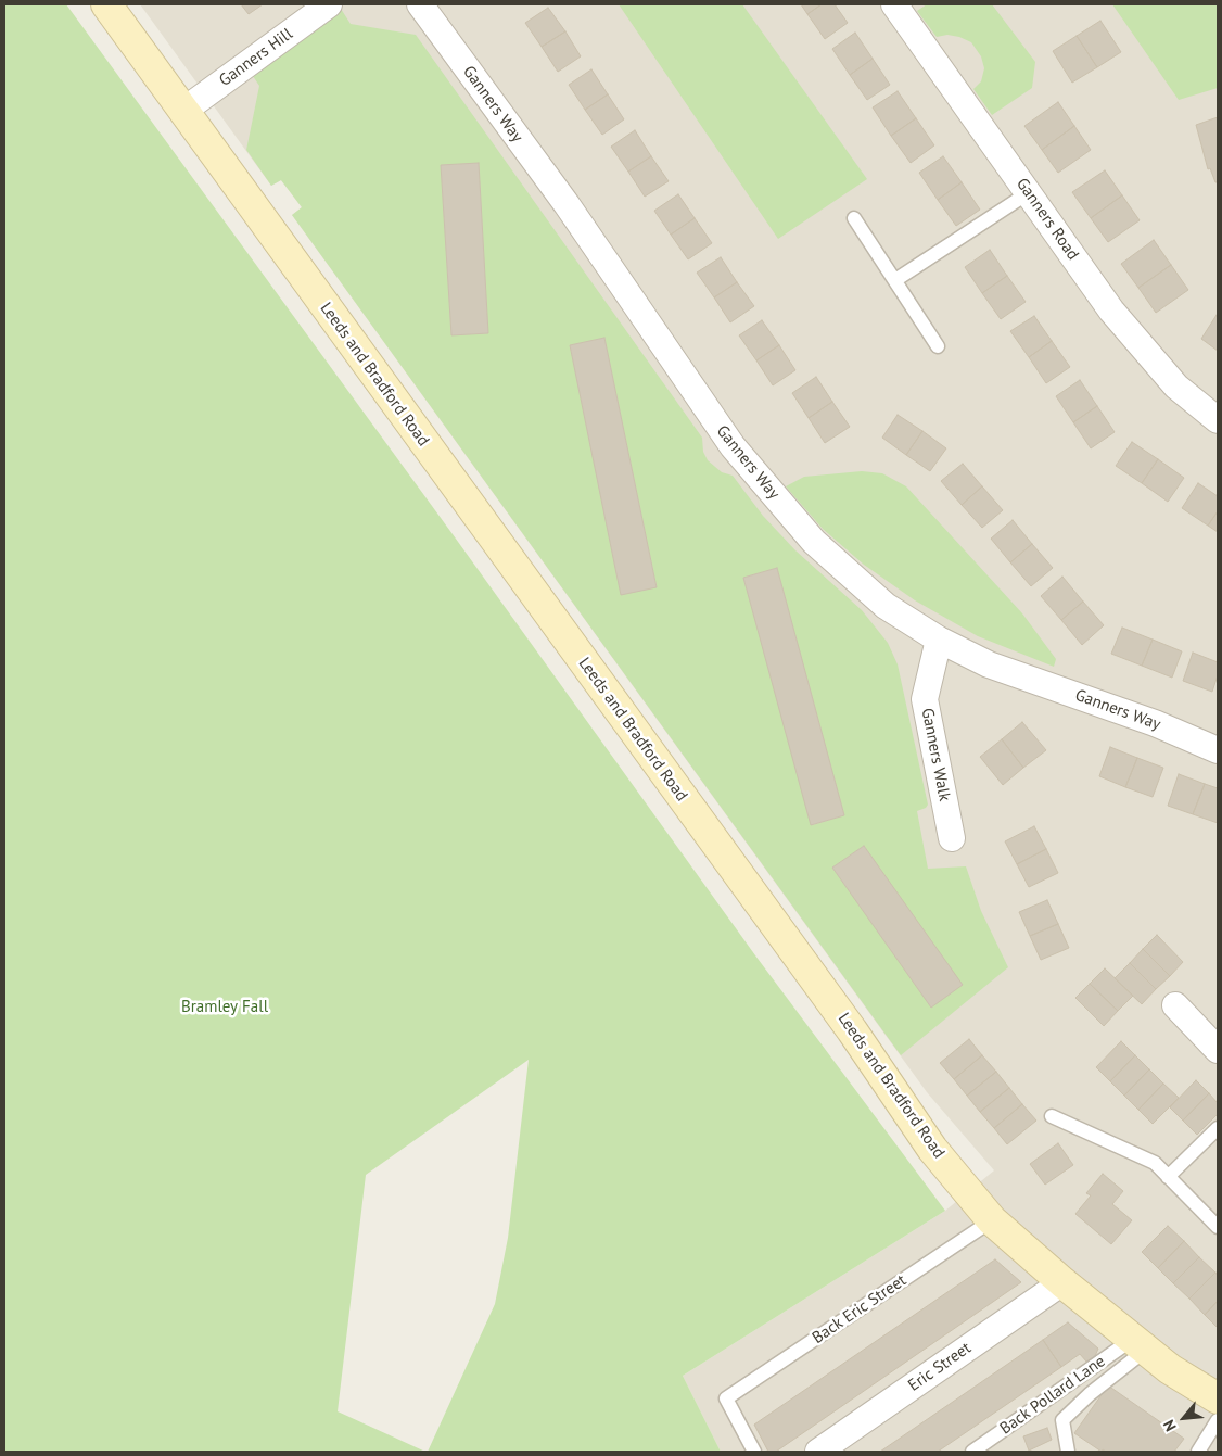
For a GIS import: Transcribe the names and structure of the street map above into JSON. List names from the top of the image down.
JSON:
{
  "streets": {
    "main road": ["Leeds and Bradford Road"],
    "street": [
      "Ganners Hill",
      "Ganners Way",
      "Ganners Road",
      "Ganners Walk",
      "Eric Street"
    ],
    "lane": ["Back Eric Street", "Back Pollard Lane"]
  },
  "crossings": [
    ["Ganners Hill", "Leeds and Bradford Road"],
    ["Ganners Way", "Ganners Walk"],
    ["Leeds and Bradford Road", "Back Eric Street"],
    ["Leeds and Bradford Road", "Eric Street"],
    ["Leeds and Bradford Road", "Back Pollard Lane"]
  ],
  "parks": ["Bramley Fall"],
  "north": "bottom left"
}
